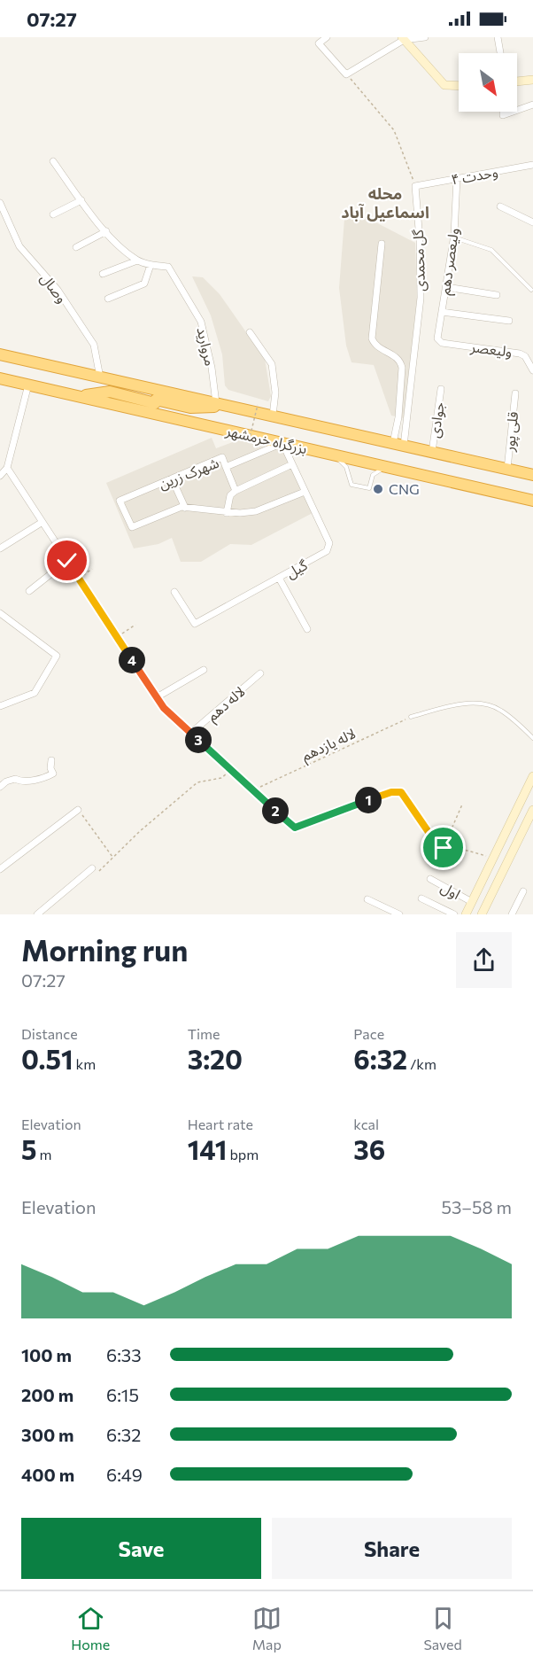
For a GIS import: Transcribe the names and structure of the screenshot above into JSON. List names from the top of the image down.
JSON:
{
  "streets": {
    "highway": ["بزرگراه خرمشهر"],
    "street": [
      "وحدت ۴",
      "گل محمدی",
      "ولیعصر دهم",
      "وصال",
      "مروارید",
      "ولیعصر",
      "جوادی",
      "قلی پور",
      "شهرک زرین",
      "گیل",
      "لاله دهم",
      "اول"
    ],
    "path": ["لاله یازدهم"]
  },
  "crossings": [
    ["وحدت ۴", "گل محمدی"],
    ["وحدت ۴", "ولیعصر دهم"],
    ["گل محمدی", "بزرگراه خرمشهر"],
    ["ولیعصر دهم", "ولیعصر"],
    ["وصال", "بزرگراه خرمشهر"],
    ["مروارید", "بزرگراه خرمشهر"],
    ["جوادی", "بزرگراه خرمشهر"],
    ["قلی پور", "بزرگراه خرمشهر"],
    ["بزرگراه خرمشهر", "شهرک زرین"],
    ["بزرگراه خرمشهر", "گیل"],
    ["شهرک زرین", "گیل"]
  ],
  "districts": ["محله اسماعیل آباد"],
  "places": ["CNG"],
  "north": "bottom right",
  "page": {
    "status": "07:27",
    "pins": [
      "4",
      "3",
      "1",
      "2"
    ],
    "heading": ["Morning run", "07:27"],
    "stats": [
      ["Distance", "0.51 km"],
      ["Time", "3:20"],
      ["Pace", "6:32 /km"],
      ["Elevation", "5 m"],
      ["Heart rate", "141 bpm"],
      ["kcal", "36"]
    ],
    "chart": ["Elevation", "53–58 m"],
    "list": [
      {
        "name": "100 m",
        "note": "6:33"
      },
      {
        "name": "200 m",
        "note": "6:15"
      },
      {
        "name": "300 m",
        "note": "6:32"
      },
      {
        "name": "400 m",
        "note": "6:49"
      }
    ],
    "buttons": ["Save", "Share"],
    "tabs": ["Home", "Map", "Saved"]
  }
}
